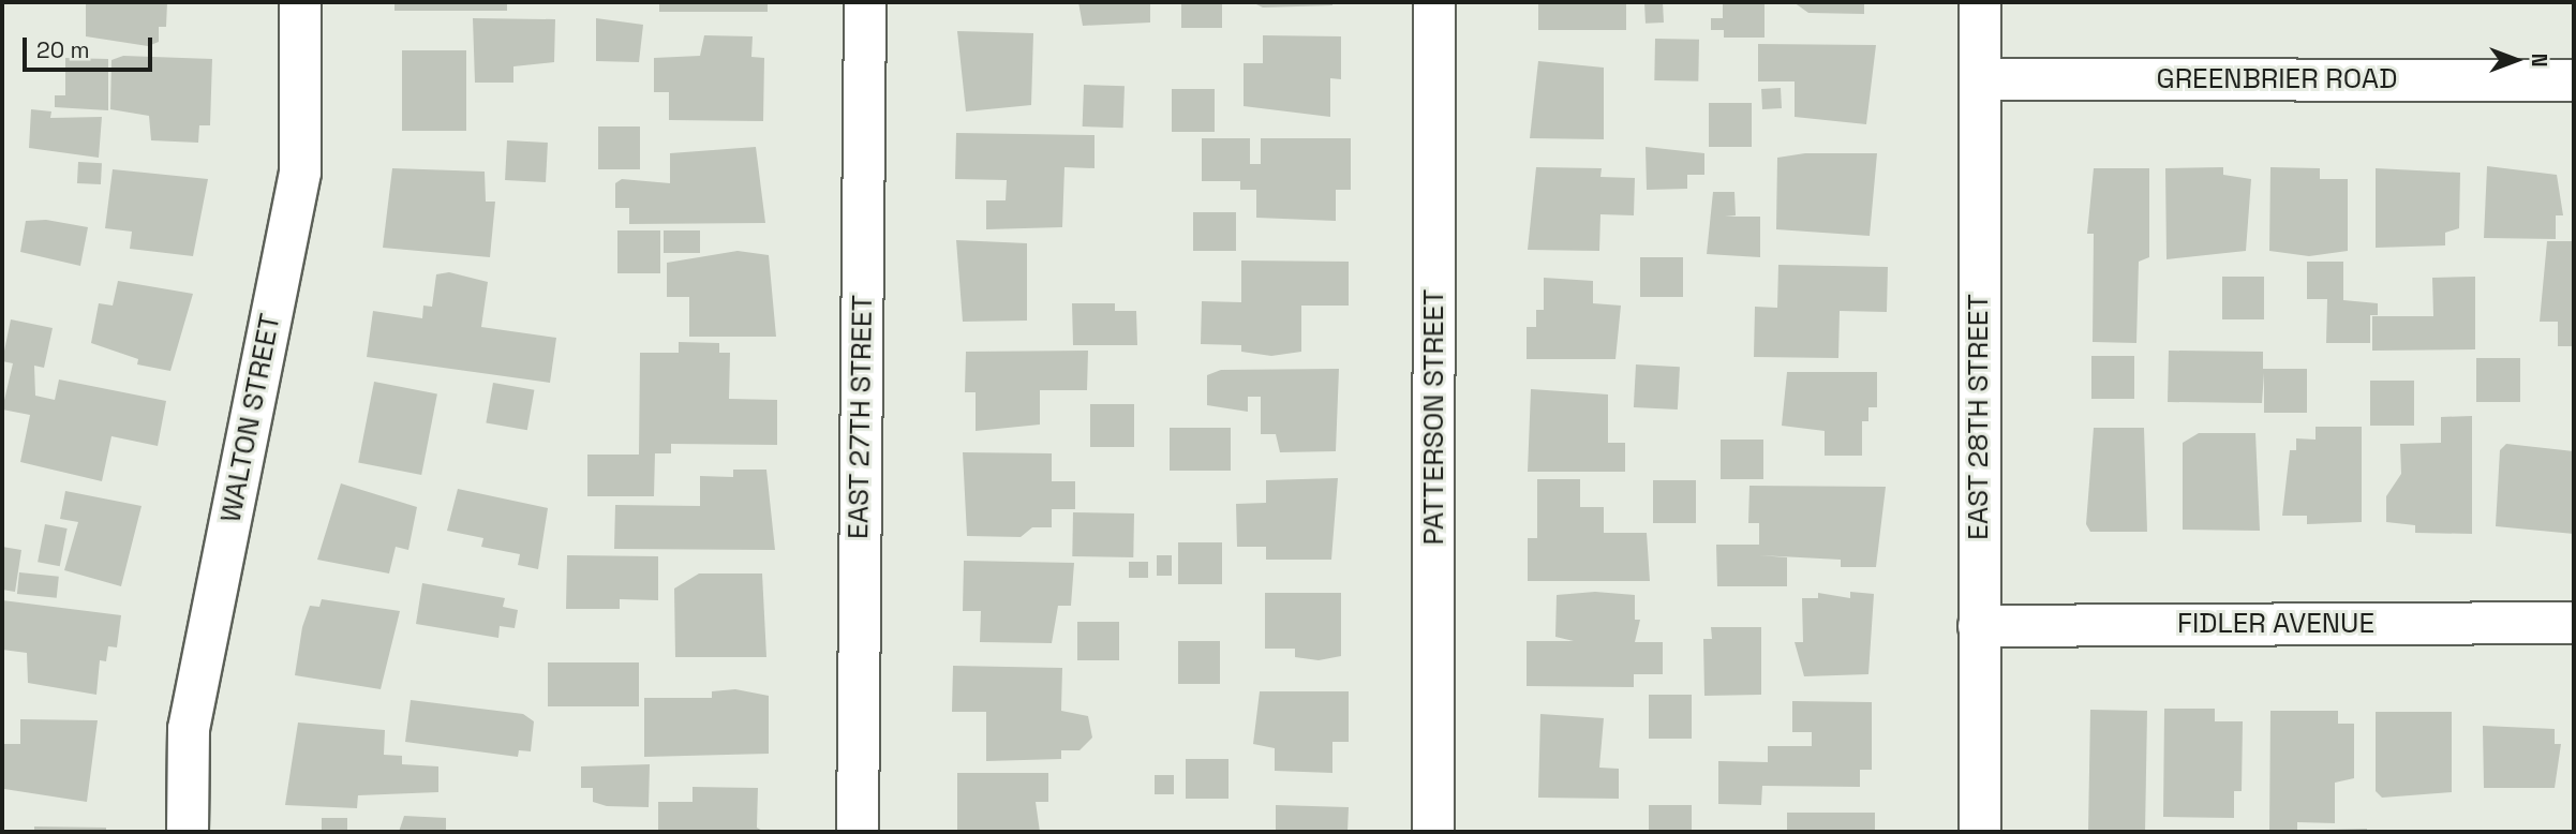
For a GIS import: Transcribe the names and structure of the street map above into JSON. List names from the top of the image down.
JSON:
{
  "streets": {
    "street": [
      "GREENBRIER ROAD",
      "EAST 27TH STREET",
      "PATTERSON STREET",
      "EAST 28TH STREET",
      "WALTON STREET",
      "FIDLER AVENUE"
    ]
  },
  "crossings": [
    ["GREENBRIER ROAD", "EAST 28TH STREET"],
    ["EAST 28TH STREET", "FIDLER AVENUE"]
  ],
  "scale_bar": "20 m",
  "north": "right"
}
